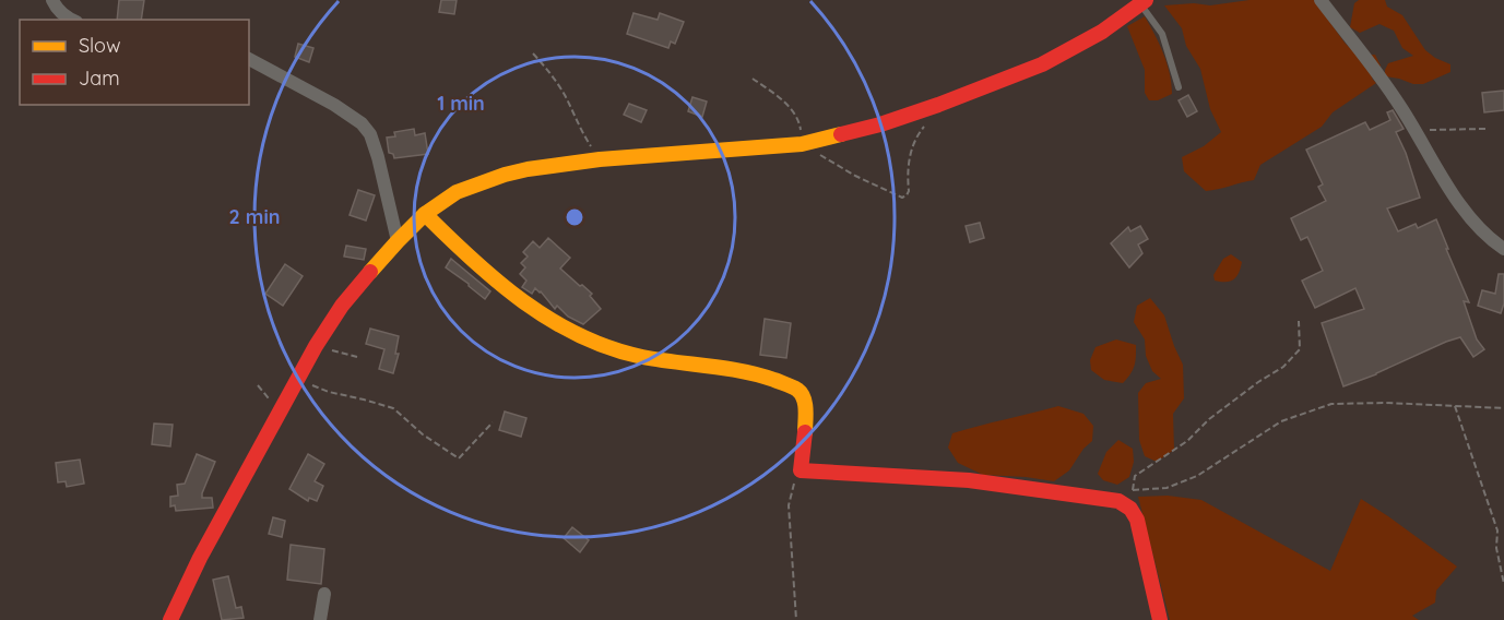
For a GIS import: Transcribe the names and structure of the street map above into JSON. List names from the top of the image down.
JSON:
{
  "legend": ["Slow", "Jam"],
  "rings": ["1 min", "2 min"]
}
